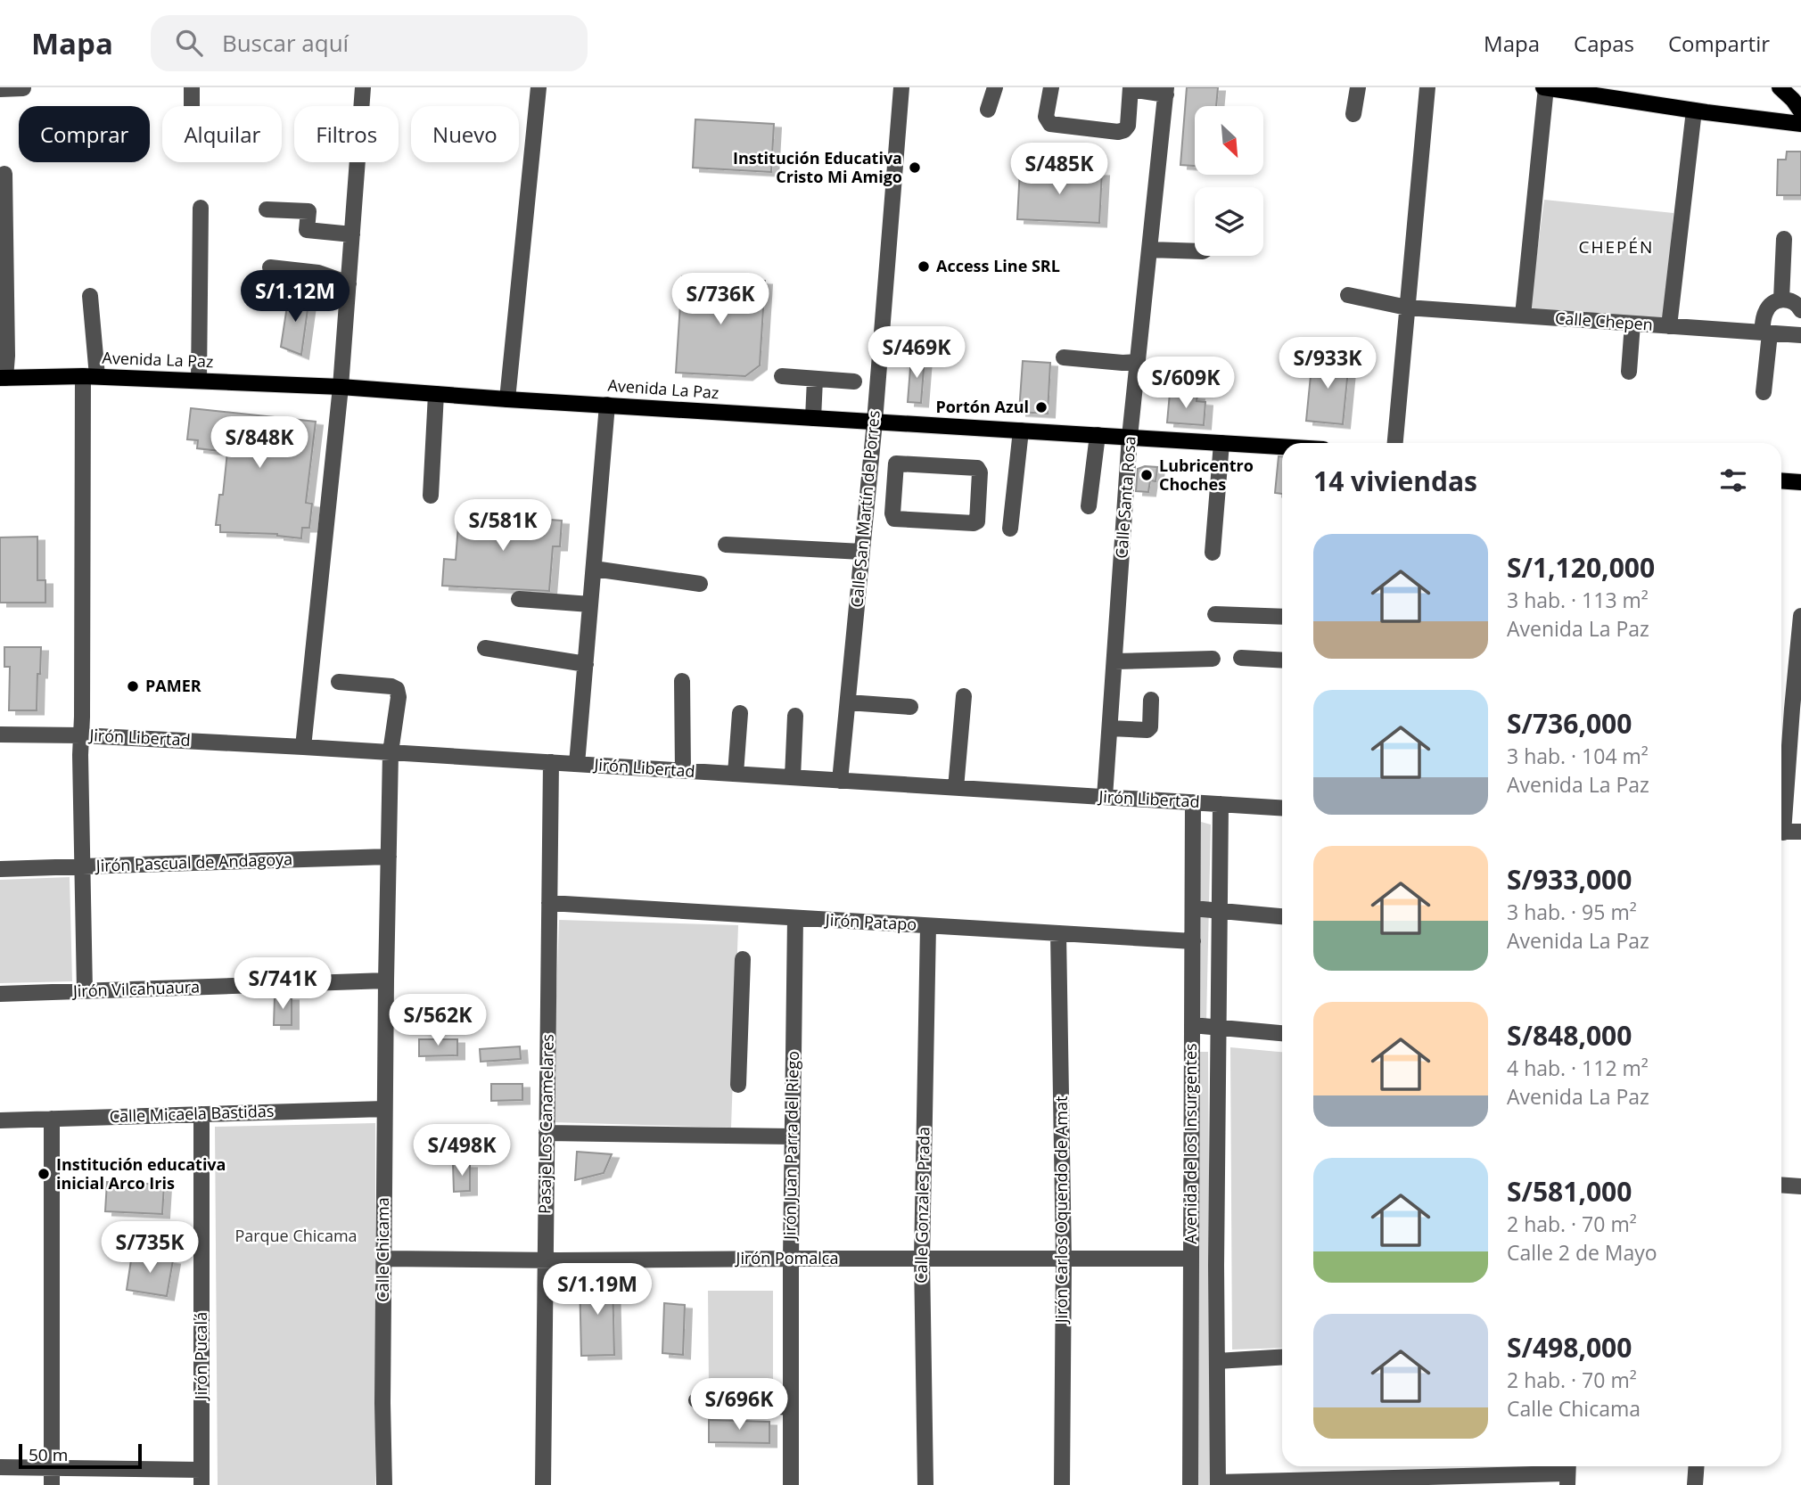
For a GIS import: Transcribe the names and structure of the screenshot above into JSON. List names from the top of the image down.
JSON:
{
  "streets": {
    "main road": ["Avenida La Paz"],
    "street": [
      "Calle Chepen",
      "Calle Santa Rosa",
      "Calle San Martín de Porres",
      "Jirón Libertad",
      "Jirón Pascual de Andagoya",
      "Jirón Patapo",
      "Jirón Vilcahuaura",
      "Calle Micaela Bastidas",
      "Pasaje Los Canamelares",
      "Avenida de los Insurgentes",
      "Jirón Juan Parra del Riego",
      "Calle Gonzales Prada",
      "Jirón Carlos Oquendo de Amat",
      "Calle Chicama",
      "Jirón Pomalca",
      "Jirón Pucalá"
    ]
  },
  "crossings": [
    ["Avenida La Paz", "Calle Santa Rosa"],
    ["Avenida La Paz", "Calle San Martín de Porres"],
    ["Calle Santa Rosa", "Jirón Libertad"],
    ["Calle San Martín de Porres", "Jirón Libertad"],
    ["Jirón Libertad", "Pasaje Los Canamelares"],
    ["Jirón Libertad", "Avenida de los Insurgentes"],
    ["Jirón Libertad", "Calle Chicama"],
    ["Jirón Pascual de Andagoya", "Calle Chicama"],
    ["Jirón Patapo", "Pasaje Los Canamelares"],
    ["Jirón Patapo", "Avenida de los Insurgentes"],
    ["Jirón Patapo", "Jirón Juan Parra del Riego"],
    ["Jirón Patapo", "Calle Gonzales Prada"],
    ["Jirón Patapo", "Jirón Carlos Oquendo de Amat"],
    ["Jirón Vilcahuaura", "Calle Chicama"],
    ["Calle Micaela Bastidas", "Calle Chicama"],
    ["Calle Micaela Bastidas", "Jirón Pucalá"],
    ["Pasaje Los Canamelares", "Jirón Pomalca"],
    ["Avenida de los Insurgentes", "Jirón Pomalca"],
    ["Jirón Juan Parra del Riego", "Jirón Pomalca"],
    ["Calle Gonzales Prada", "Jirón Pomalca"],
    ["Jirón Carlos Oquendo de Amat", "Jirón Pomalca"],
    ["Calle Chicama", "Jirón Pomalca"]
  ],
  "districts": ["CHEPÉN"],
  "parks": ["Parque Chicama"],
  "places": [
    "Institución Educativa Cristo Mi Amigo",
    "Access Line SRL",
    "Portón Azul",
    "Lubricentro Choches",
    "PAMER",
    "Institución educativa inicial Arco Iris"
  ],
  "scale_bar": "50 m",
  "north": "bottom right",
  "page": {
    "header": "Mapa",
    "search": "Buscar aquí",
    "nav": ["Mapa", "Capas", "Compartir"],
    "chip": [
      "Comprar",
      "Alquilar",
      "Filtros",
      "Nuevo"
    ],
    "price": [
      "S/485K",
      "S/1.12M",
      "S/736K",
      "S/469K",
      "S/933K",
      "S/609K",
      "S/848K",
      "S/581K",
      "S/741K",
      "S/562K",
      "S/498K",
      "S/735K",
      "S/1.19M",
      "S/696K"
    ],
    "heading": "14 viviendas",
    "list": [
      {
        "name": "S/1,120,000",
        "note": "3 hab. · 113 m² · Avenida La Paz"
      },
      {
        "name": "S/736,000",
        "note": "3 hab. · 104 m² · Avenida La Paz"
      },
      {
        "name": "S/933,000",
        "note": "3 hab. · 95 m² · Avenida La Paz"
      },
      {
        "name": "S/848,000",
        "note": "4 hab. · 112 m² · Avenida La Paz"
      },
      {
        "name": "S/581,000",
        "note": "2 hab. · 70 m² · Calle 2 de Mayo"
      },
      {
        "name": "S/498,000",
        "note": "2 hab. · 70 m² · Calle Chicama"
      }
    ],
    "scale": "50 m"
  }
}
